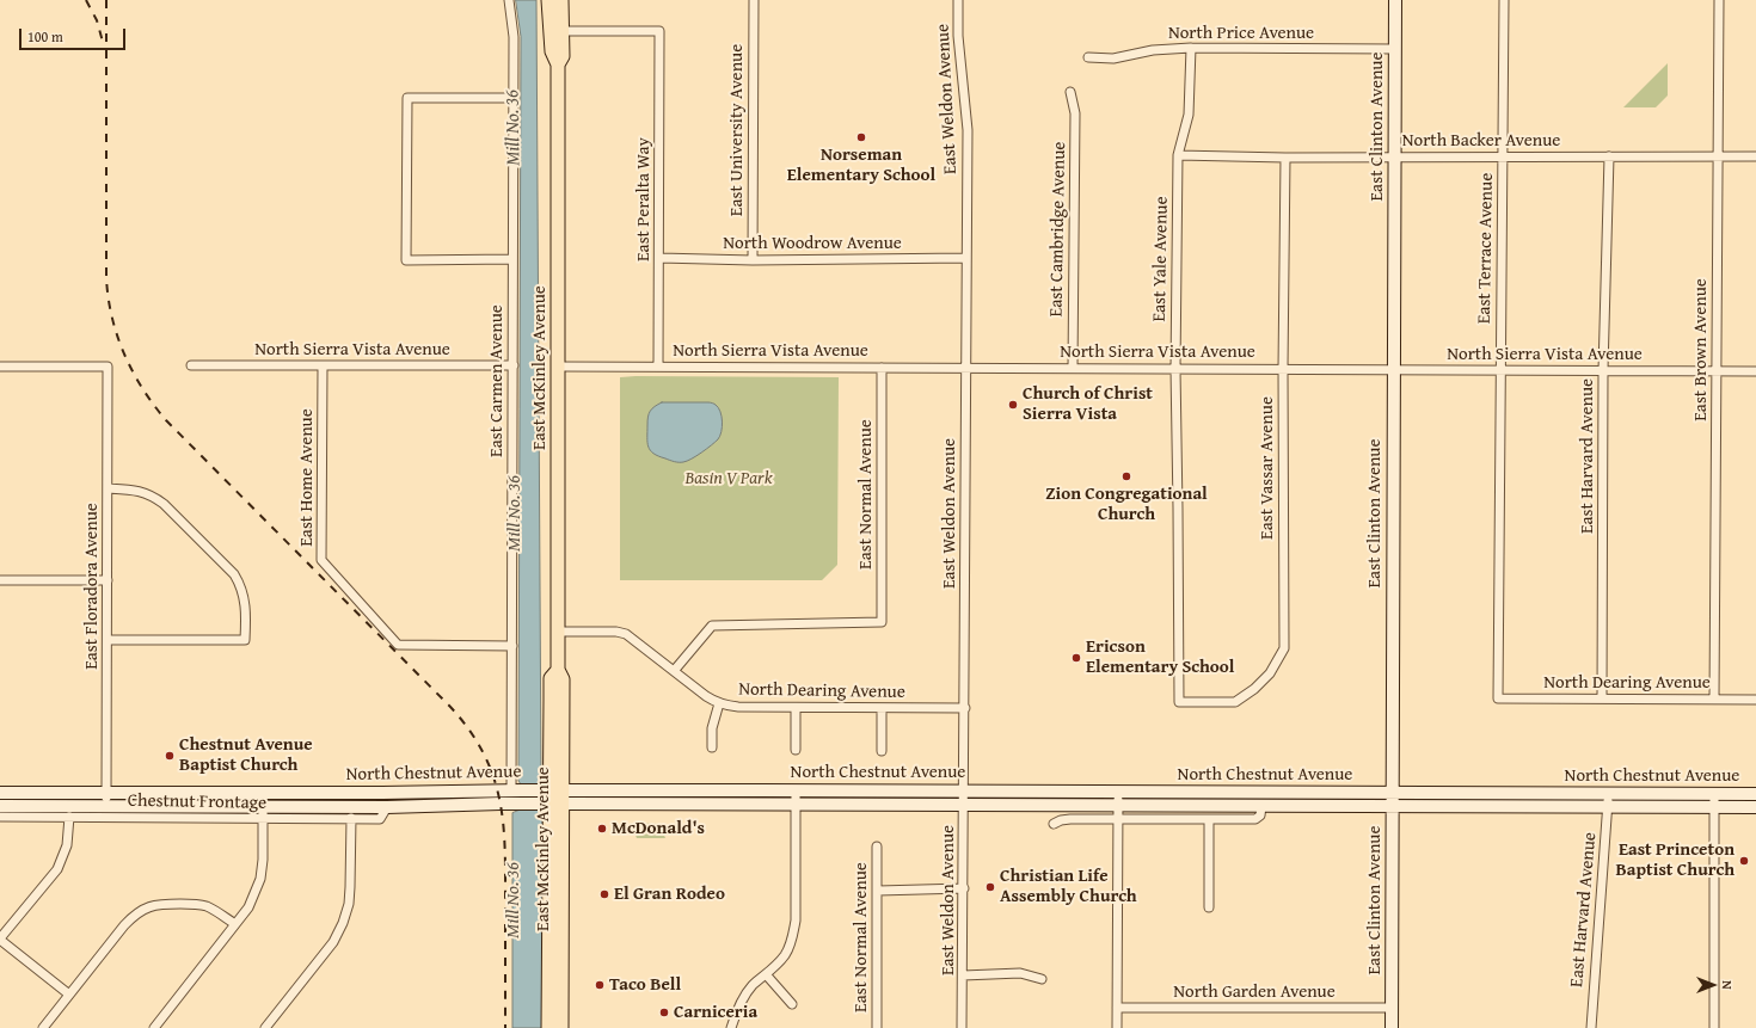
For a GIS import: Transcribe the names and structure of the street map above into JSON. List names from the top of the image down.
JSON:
{
  "streets": {
    "main road": ["East Clinton Avenue", "East McKinley Avenue", "North Chestnut Avenue"],
    "street": [
      "North Price Avenue",
      "East Weldon Avenue",
      "East University Avenue",
      "North Backer Avenue",
      "East Peralta Way",
      "East Cambridge Avenue",
      "North Woodrow Avenue",
      "East Terrace Avenue",
      "East Yale Avenue",
      "North Sierra Vista Avenue",
      "East Brown Avenue",
      "East Carmen Avenue",
      "East Harvard Avenue",
      "East Vassar Avenue",
      "East Home Avenue",
      "East Normal Avenue",
      "East Floradora Avenue",
      "North Dearing Avenue",
      "Chestnut Frontage",
      "North Garden Avenue"
    ]
  },
  "crossings": [
    ["North Price Avenue", "East Clinton Avenue"],
    ["North Price Avenue", "East Yale Avenue"],
    ["East Weldon Avenue", "North Woodrow Avenue"],
    ["East Weldon Avenue", "North Sierra Vista Avenue"],
    ["East Weldon Avenue", "North Dearing Avenue"],
    ["East Weldon Avenue", "North Chestnut Avenue"],
    ["East Clinton Avenue", "North Backer Avenue"],
    ["East Clinton Avenue", "North Sierra Vista Avenue"],
    ["East Clinton Avenue", "North Chestnut Avenue"],
    ["East Clinton Avenue", "North Garden Avenue"],
    ["East University Avenue", "North Woodrow Avenue"],
    ["North Backer Avenue", "East Terrace Avenue"],
    ["North Backer Avenue", "East Yale Avenue"],
    ["North Backer Avenue", "East Brown Avenue"],
    ["North Backer Avenue", "East Harvard Avenue"],
    ["North Backer Avenue", "East Vassar Avenue"],
    ["East Peralta Way", "North Woodrow Avenue"],
    ["East Peralta Way", "North Sierra Vista Avenue"],
    ["East Peralta Way", "East McKinley Avenue"],
    ["East Cambridge Avenue", "North Sierra Vista Avenue"],
    ["East Terrace Avenue", "North Sierra Vista Avenue"],
    ["East Terrace Avenue", "North Dearing Avenue"],
    ["East Yale Avenue", "North Sierra Vista Avenue"],
    ["East Yale Avenue", "East Vassar Avenue"],
    ["North Sierra Vista Avenue", "East Brown Avenue"],
    ["North Sierra Vista Avenue", "East McKinley Avenue"],
    ["North Sierra Vista Avenue", "East Carmen Avenue"],
    ["North Sierra Vista Avenue", "East Harvard Avenue"],
    ["North Sierra Vista Avenue", "East Vassar Avenue"],
    ["North Sierra Vista Avenue", "East Home Avenue"],
    ["North Sierra Vista Avenue", "East Normal Avenue"],
    ["East Brown Avenue", "North Dearing Avenue"],
    ["East McKinley Avenue", "North Dearing Avenue"],
    ["East McKinley Avenue", "North Chestnut Avenue"],
    ["East Carmen Avenue", "East Home Avenue"],
    ["East Carmen Avenue", "North Chestnut Avenue"],
    ["East Harvard Avenue", "North Dearing Avenue"],
    ["East Harvard Avenue", "North Chestnut Avenue"],
    ["East Normal Avenue", "North Dearing Avenue"],
    ["East Floradora Avenue", "North Chestnut Avenue"],
    ["North Chestnut Avenue", "Chestnut Frontage"]
  ],
  "water": ["Mill No. 36"],
  "parks": ["Basin V Park"],
  "places": [
    "Norseman Elementary School",
    "Church of Christ Sierra Vista",
    "Zion Congregational Church",
    "Ericson Elementary School",
    "Chestnut Avenue Baptist Church",
    "McDonald's",
    "East Princeton Baptist Church",
    "Christian Life Assembly Church",
    "El Gran Rodeo",
    "Taco Bell",
    "Carniceria"
  ],
  "scale_bar": "100 m",
  "north": "right"
}
